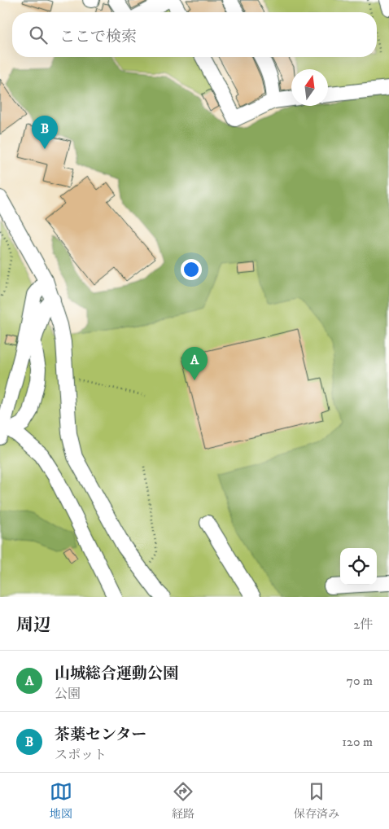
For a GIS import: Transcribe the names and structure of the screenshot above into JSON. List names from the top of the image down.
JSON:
{
  "north": "top",
  "page": {
    "search": "ここで検索",
    "pins": ["B", "A"],
    "heading": ["周辺", "2件"],
    "list": [
      {
        "mark": "A",
        "name": "山城総合運動公園",
        "note": "公園",
        "value": "70 m"
      },
      {
        "mark": "B",
        "name": "茶薬センター",
        "note": "スポット",
        "value": "120 m"
      }
    ],
    "nav": ["地図", "経路", "保存済み"]
  }
}
